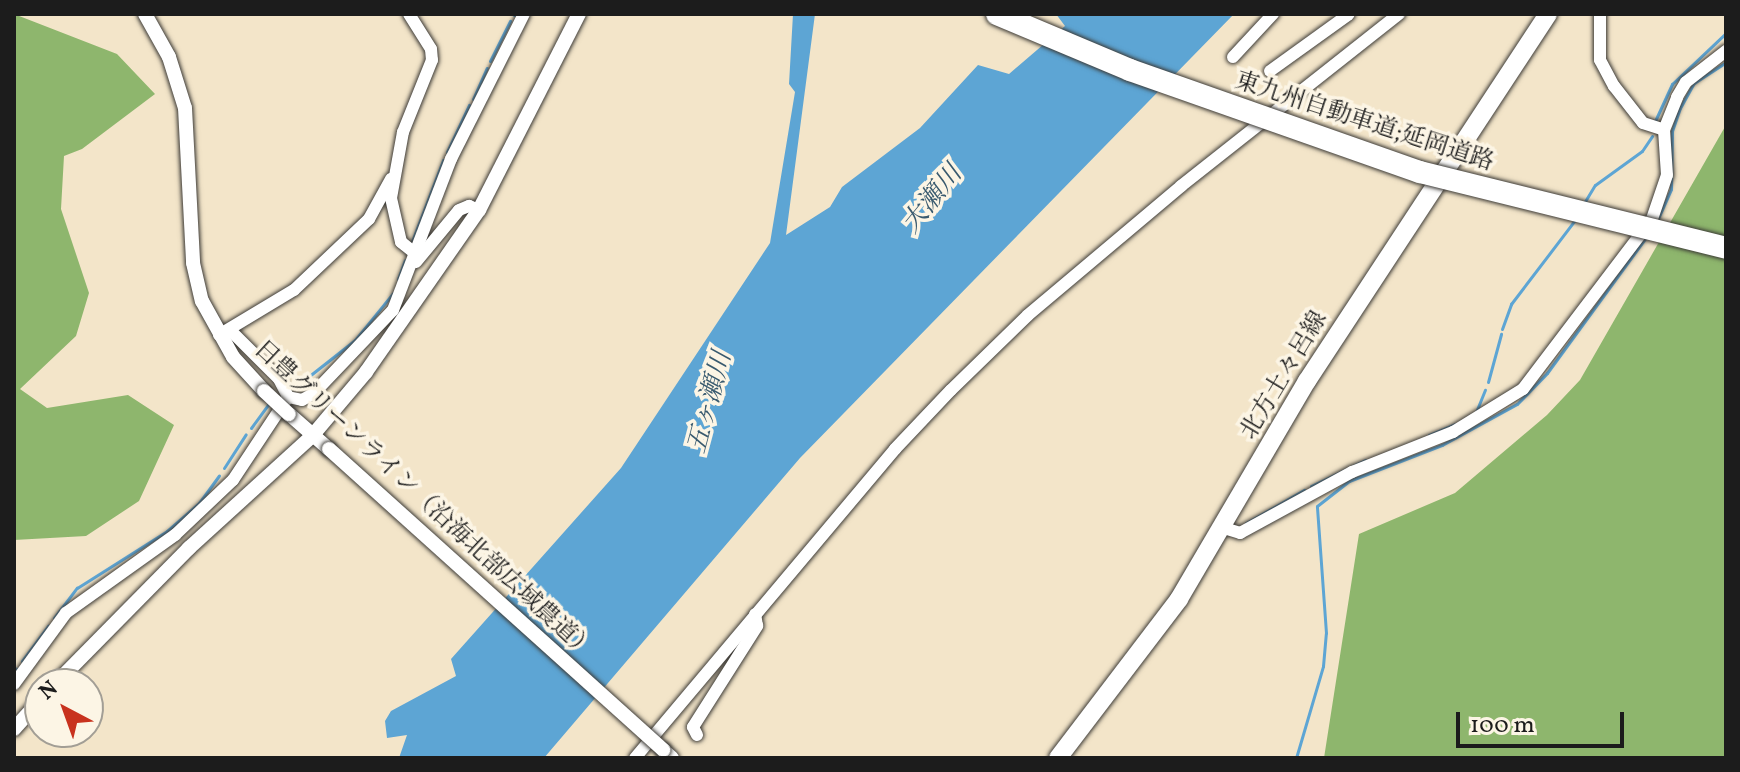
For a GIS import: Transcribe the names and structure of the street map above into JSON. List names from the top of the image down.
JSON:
{
  "streets": {
    "highway": ["東九州自動車道;延岡道路"],
    "main road": ["北方土々呂線"],
    "street": ["日豊グリーンライン（沿海北部広域農道）"]
  },
  "water": ["大瀬川", "五ヶ瀬川"],
  "scale_bar": "100 m",
  "north": "top left"
}
